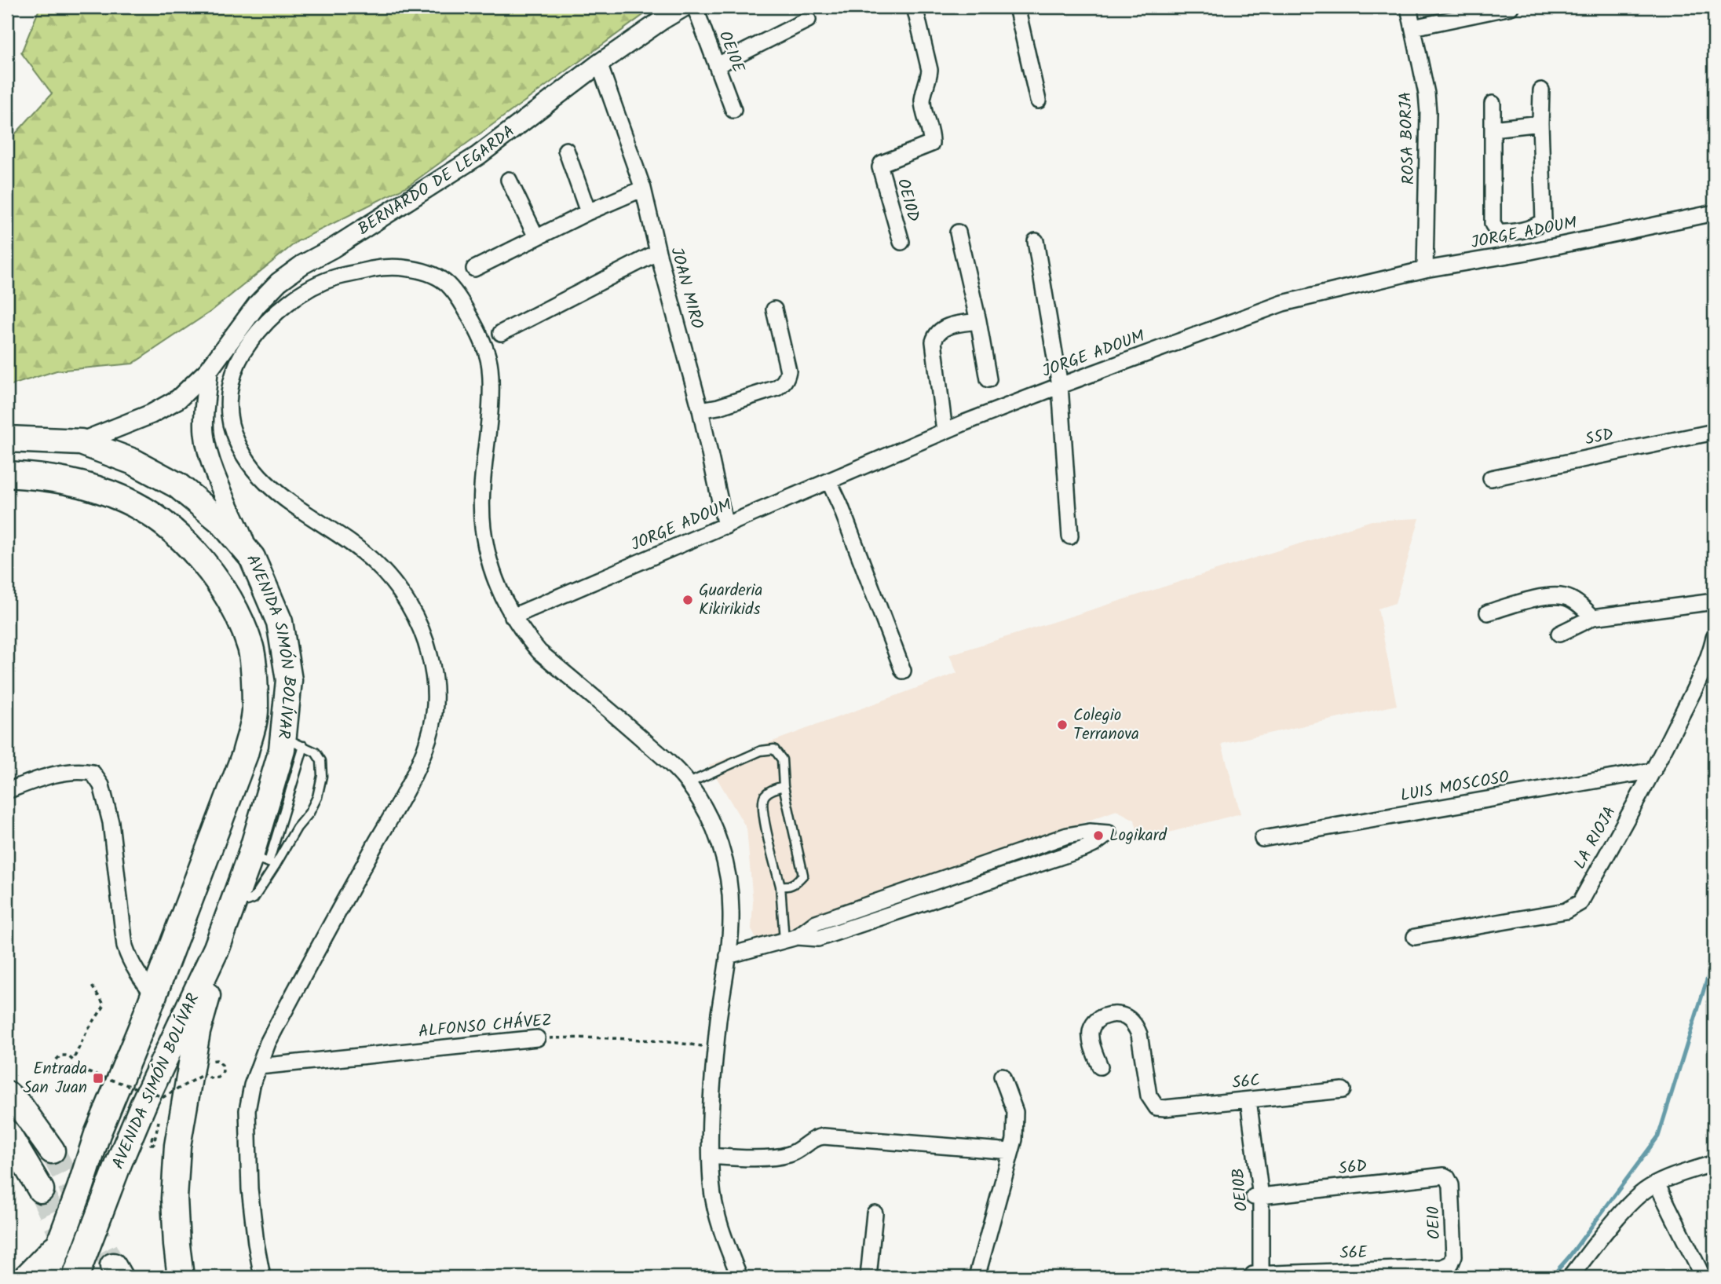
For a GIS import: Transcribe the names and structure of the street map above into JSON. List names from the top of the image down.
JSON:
{
  "streets": {
    "highway": ["AVENIDA SIMÓN BOLÍVAR"],
    "street": [
      "OE10E",
      "ROSA BORJA",
      "BERNARDO DE LEGARDA",
      "OE10D",
      "JORGE ADOUM",
      "JOAN MIRO",
      "S5D",
      "LUIS MOSCOSO",
      "LA RIOJA",
      "ALFONSO CHÁVEZ",
      "S6C",
      "S6D",
      "OE10B",
      "OE10",
      "S6E"
    ]
  },
  "crossings": [
    ["ROSA BORJA", "JORGE ADOUM"],
    ["BERNARDO DE LEGARDA", "JOAN MIRO"],
    ["BERNARDO DE LEGARDA", "AVENIDA SIMÓN BOLÍVAR"],
    ["JORGE ADOUM", "JOAN MIRO"],
    ["LUIS MOSCOSO", "LA RIOJA"],
    ["S6C", "OE10B"],
    ["S6D", "OE10B"],
    ["S6D", "OE10"],
    ["OE10B", "S6E"],
    ["OE10", "S6E"]
  ],
  "places": {
    "other": ["Guarderia Kikirikids", "Colegio Terranova", "Logikard"],
    "transit": ["Entrada San Juan"]
  }
}
